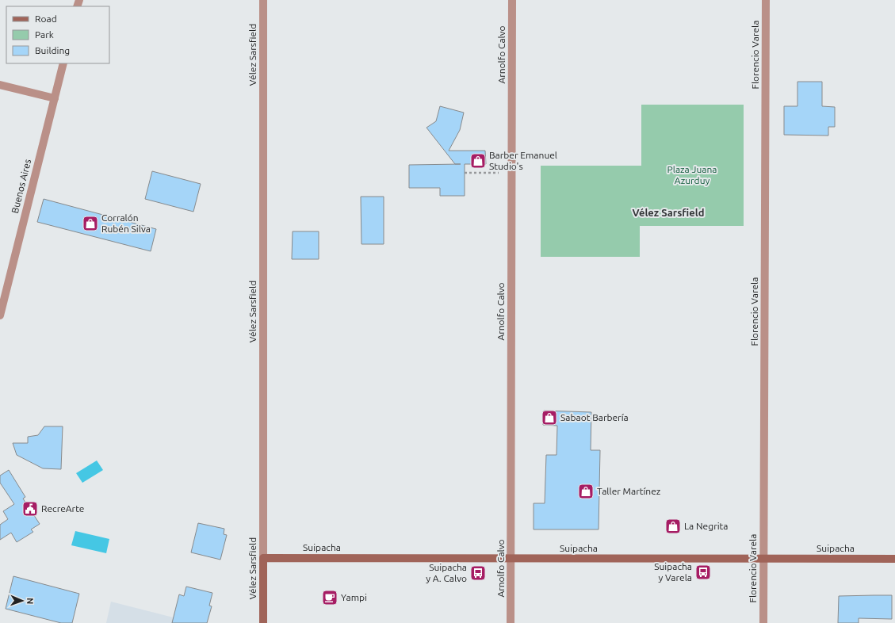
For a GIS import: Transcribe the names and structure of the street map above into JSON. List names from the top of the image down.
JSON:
{
  "streets": {
    "main road": ["Vélez Sarsfield", "Suipacha"],
    "street": ["Arnolfo Calvo", "Florencio Varela", "Buenos Aires"]
  },
  "crossings": [
    ["Vélez Sarsfield", "Suipacha"],
    ["Arnolfo Calvo", "Suipacha"],
    ["Florencio Varela", "Suipacha"]
  ],
  "districts": ["Vélez Sarsfield"],
  "parks": ["Plaza Juana Azurduy"],
  "places": {
    "shop": [
      "Barber Emanuel Studio's",
      "Corralón Rubén Silva",
      "Sabaot Barbería",
      "Taller Martínez",
      "La Negrita"
    ],
    "public building": ["RecreArte"],
    "bus stop": ["Suipacha y Varela", "Suipacha y A. Calvo"],
    "cafe": ["Yampi"]
  },
  "legend": ["Road", "Park", "Building"],
  "north": "right"
}
